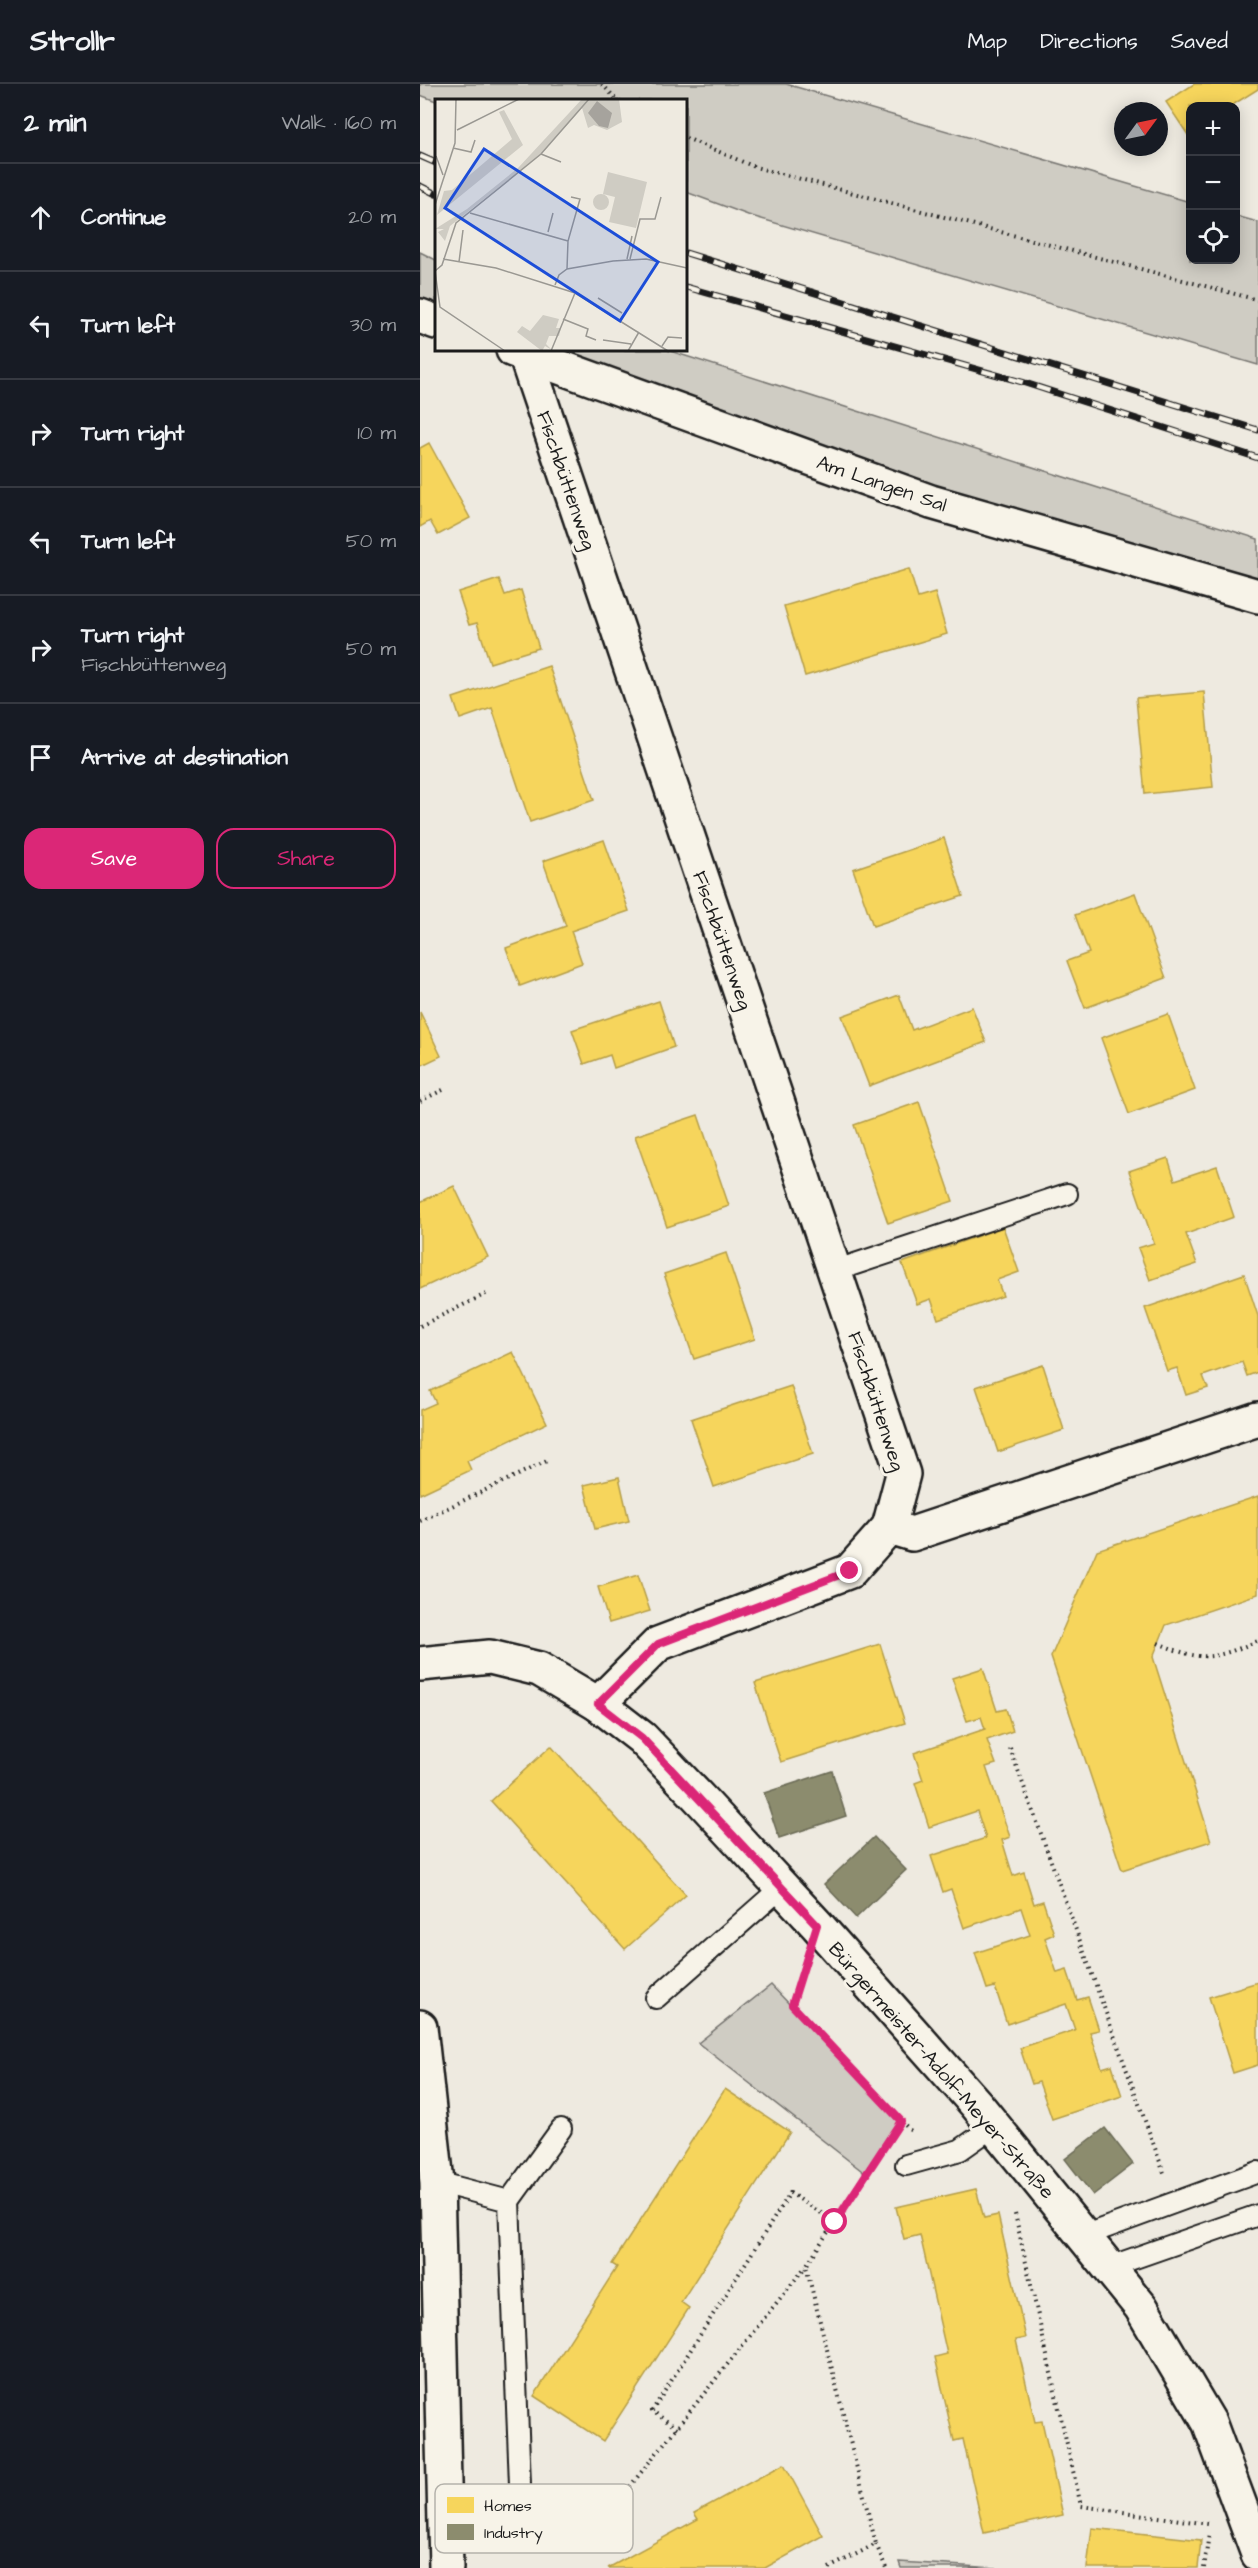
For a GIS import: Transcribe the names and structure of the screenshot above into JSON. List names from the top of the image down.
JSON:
{
  "streets": {
    "street": ["Fischbüttenweg", "Am Langen Sal", "Bürgermeister-Adolf-Meyer-Straße"]
  },
  "crossings": [
    ["Fischbüttenweg", "Am Langen Sal"],
    ["Fischbüttenweg", "Bürgermeister-Adolf-Meyer-Straße"]
  ],
  "legend": ["Homes", "Industry"],
  "north": "top right",
  "page": {
    "header": "Strollr",
    "nav": ["Map", "Directions", "Saved"],
    "heading": ["2 min", "Walk · 160 m"],
    "map_buttons": ["+", "−"],
    "list": [
      ["Continue", "20 m"],
      ["Turn left", "30 m"],
      ["Turn right", "10 m"],
      ["Turn left", "50 m"],
      ["Turn right", "Fischbüttenweg", "50 m"],
      "Arrive at destination"
    ],
    "buttons": ["Save", "Share"]
  }
}
